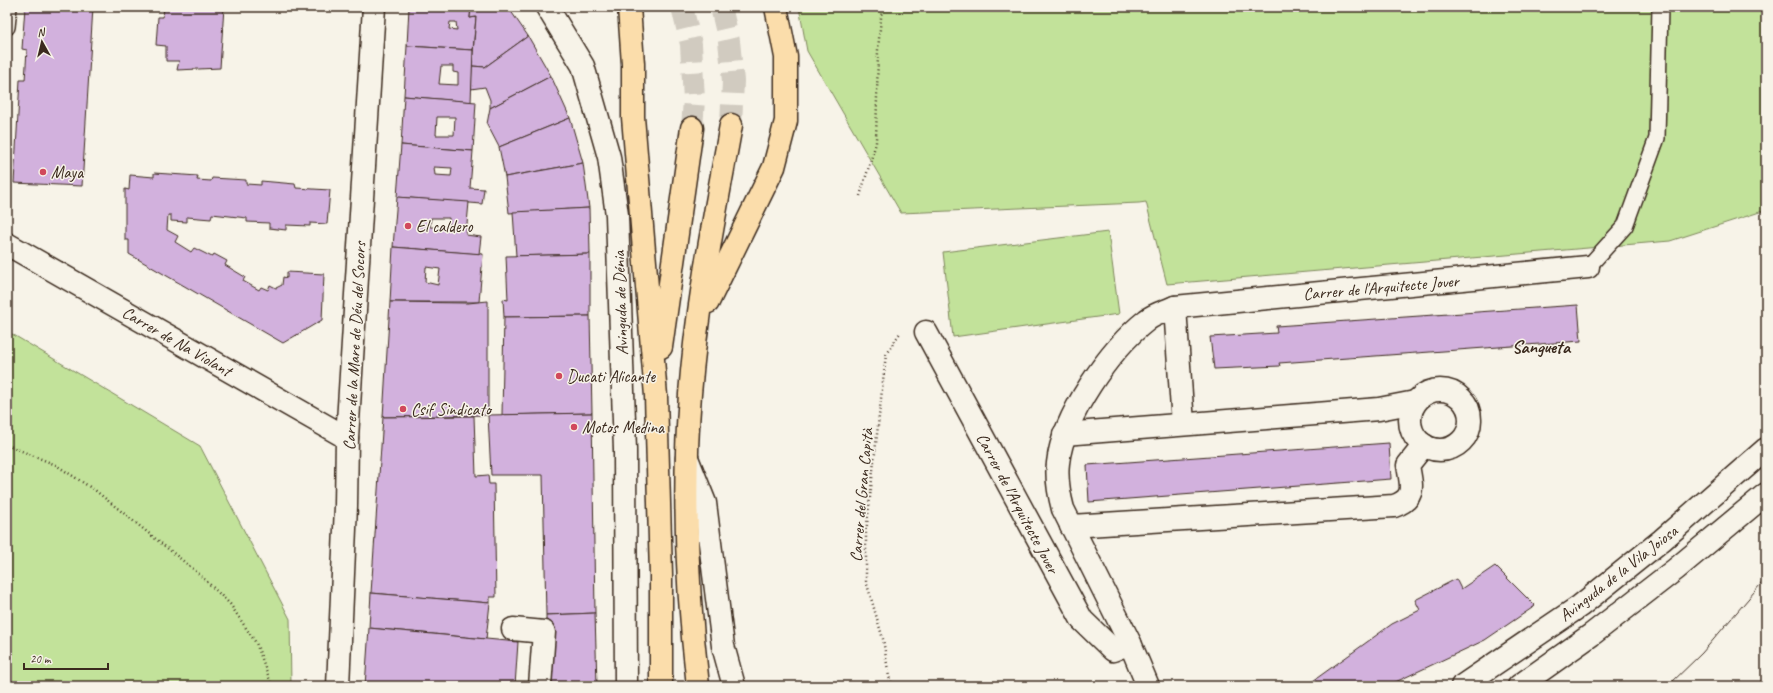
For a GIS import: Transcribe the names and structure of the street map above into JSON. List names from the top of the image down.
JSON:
{
  "streets": {
    "main road": ["Avinguda de Dénia"],
    "street": [
      "Carrer de l'Arquitecte Jover",
      "Carrer de Na Violant",
      "Carrer de la Mare de Déu del Socors",
      "Avinguda de la Vila Joiosa"
    ],
    "path": ["Carrer del Gran Capità"]
  },
  "crossings": [
    ["Carrer de l'Arquitecte Jover", "Carrer del Gran Capità"],
    ["Carrer de Na Violant", "Carrer de la Mare de Déu del Socors"]
  ],
  "districts": ["Sangueta"],
  "places": [
    "Maya",
    "El caldero",
    "Ducati Alicante",
    "Csif Sindicato",
    "Motos Medina"
  ],
  "scale_bar": "20 m",
  "north": "top"
}
